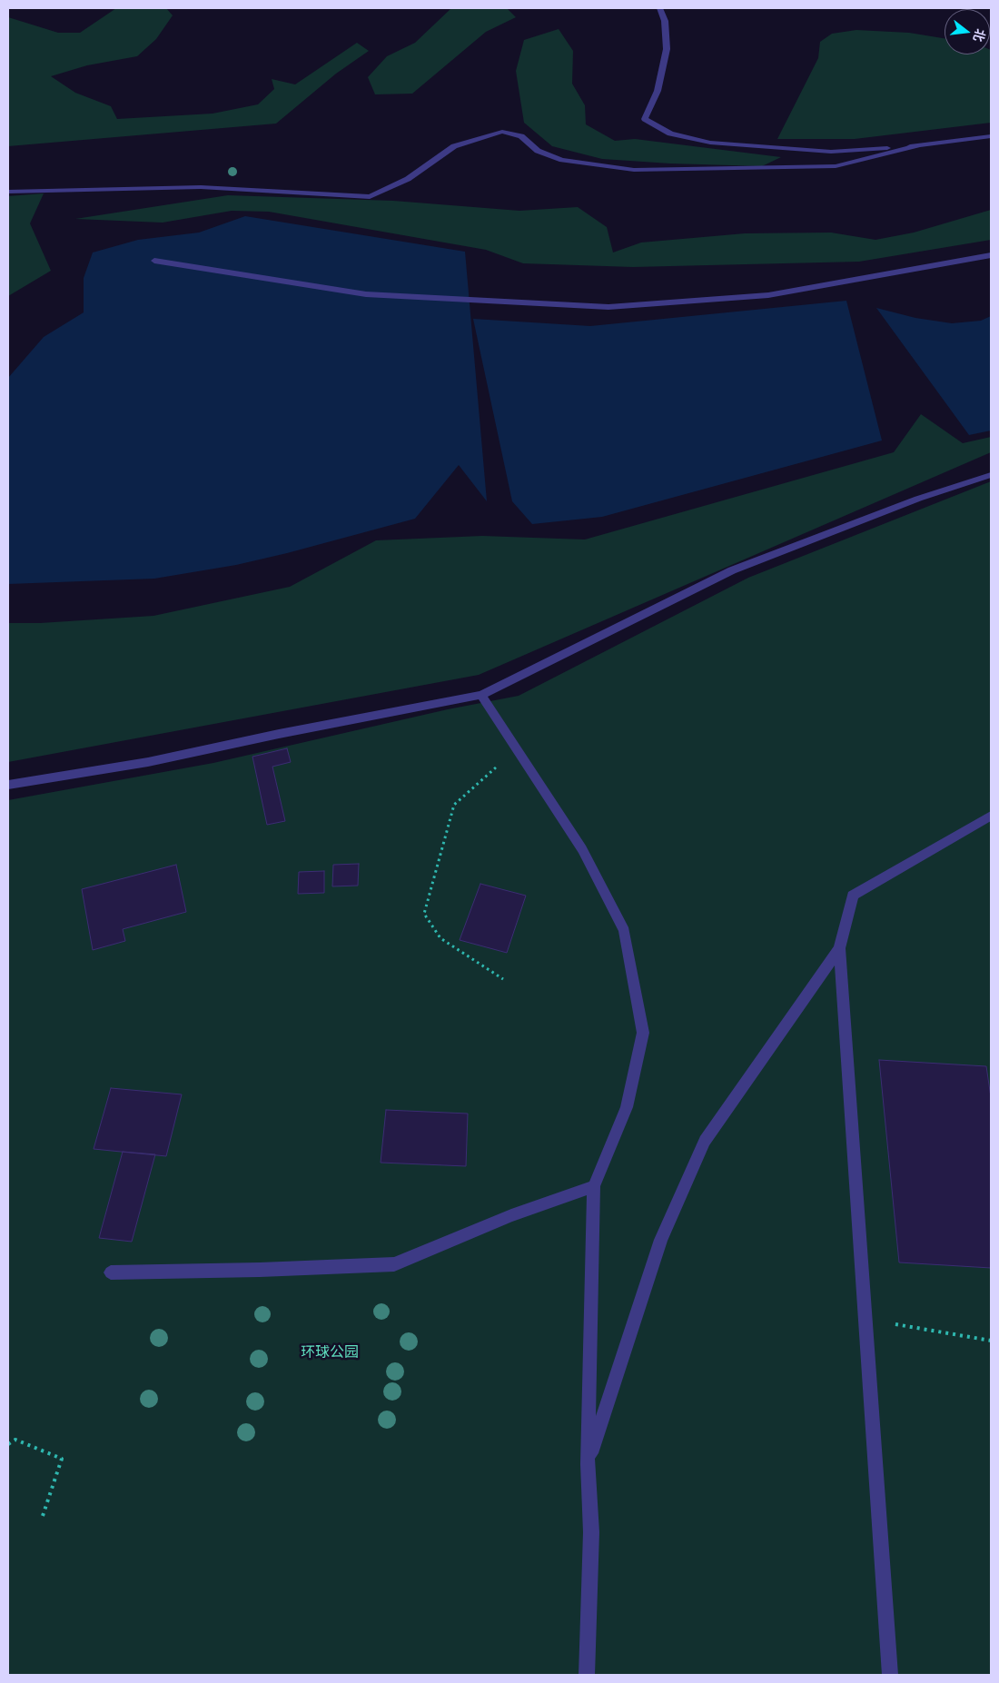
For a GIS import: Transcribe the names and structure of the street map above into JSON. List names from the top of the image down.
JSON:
{
  "parks": ["环球公园"],
  "north": "right"
}
